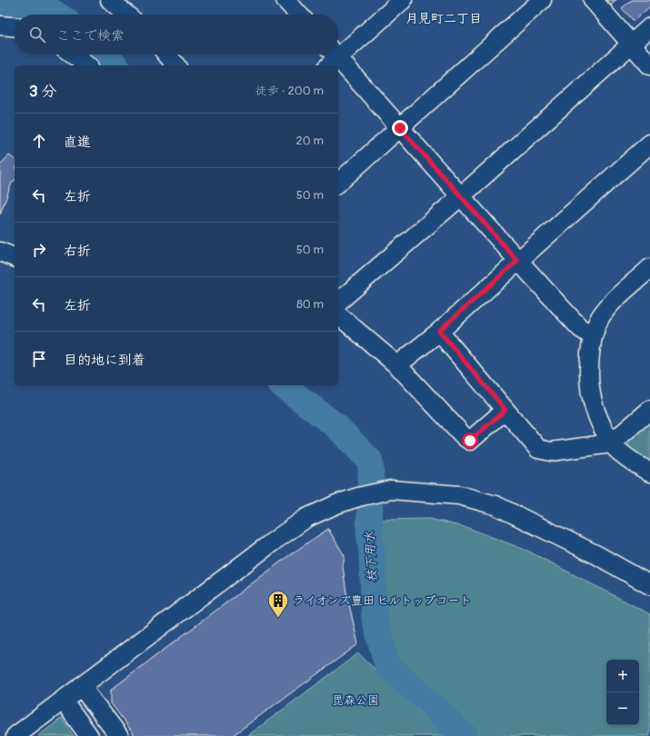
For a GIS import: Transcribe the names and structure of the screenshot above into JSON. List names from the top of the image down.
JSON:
{
  "districts": ["月見町二丁目"],
  "water": ["枝下用水"],
  "parks": ["毘森公園"],
  "places": {
    "building": ["ライオンズ豊田 ヒルトップコート"]
  },
  "page": {
    "search": "ここで検索",
    "heading": ["3 分", "徒歩 · 200 m"],
    "list": [
      ["直進", "20 m"],
      ["左折", "50 m"],
      ["右折", "50 m"],
      ["左折", "80 m"],
      "目的地に到着"
    ],
    "map_buttons": ["+", "−"]
  }
}
